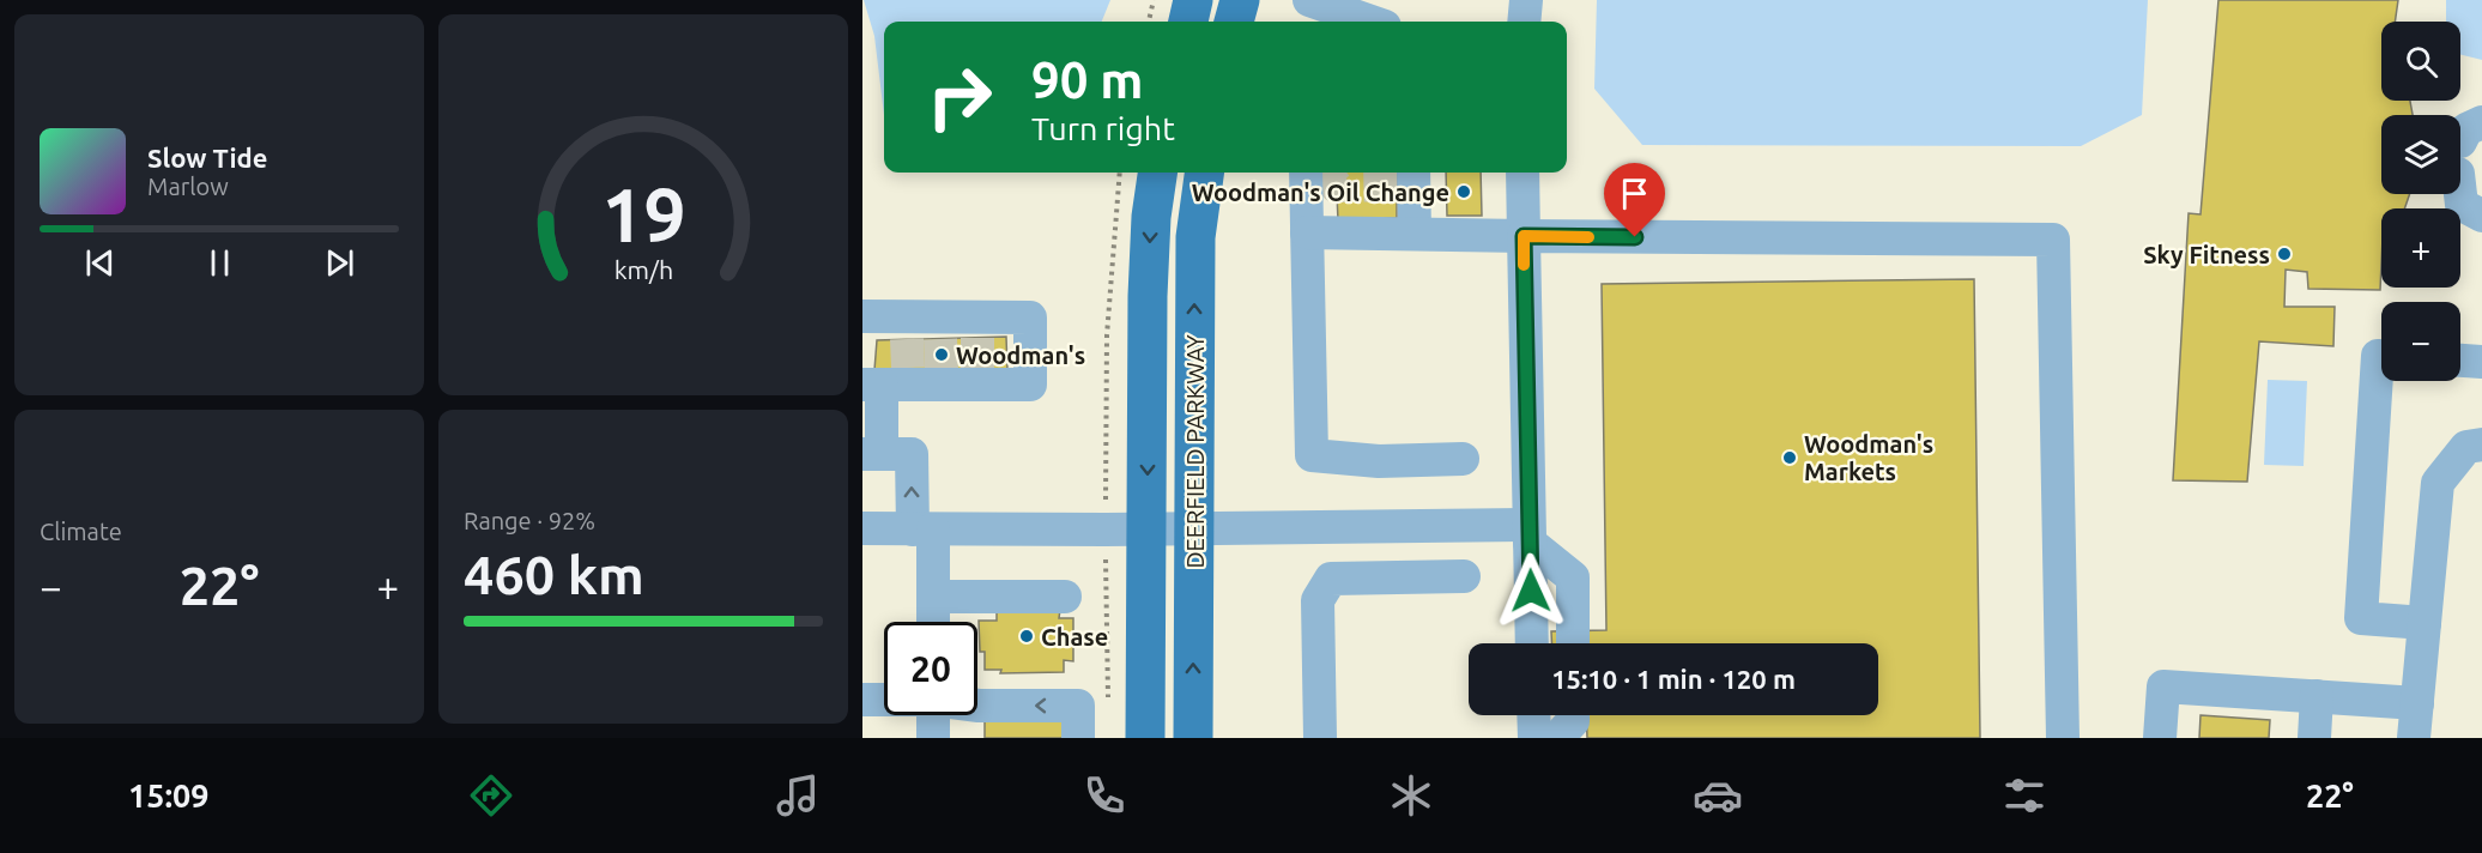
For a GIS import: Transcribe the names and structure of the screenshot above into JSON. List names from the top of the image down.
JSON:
{
  "streets": {
    "main road": ["DEERFIELD PARKWAY"]
  },
  "places": [
    "Woodman's Oil Change",
    "Sky Fitness",
    "Woodman's",
    "Woodman's Markets",
    "Chase"
  ],
  "page": {
    "map_buttons": ["+", "−"],
    "turn": ["90 m", "Turn right"],
    "song": ["Slow Tide", "Marlow"],
    "tile": [
      "Climate",
      ["Range · 92%", "460 km"]
    ],
    "heat": ["−", "22°", "+"],
    "limit": "20",
    "trip": "15:10 · 1 min · 120 m",
    "tabs": ["15:09", "22°"],
    "gauge": ["19", "km/h"]
  }
}
